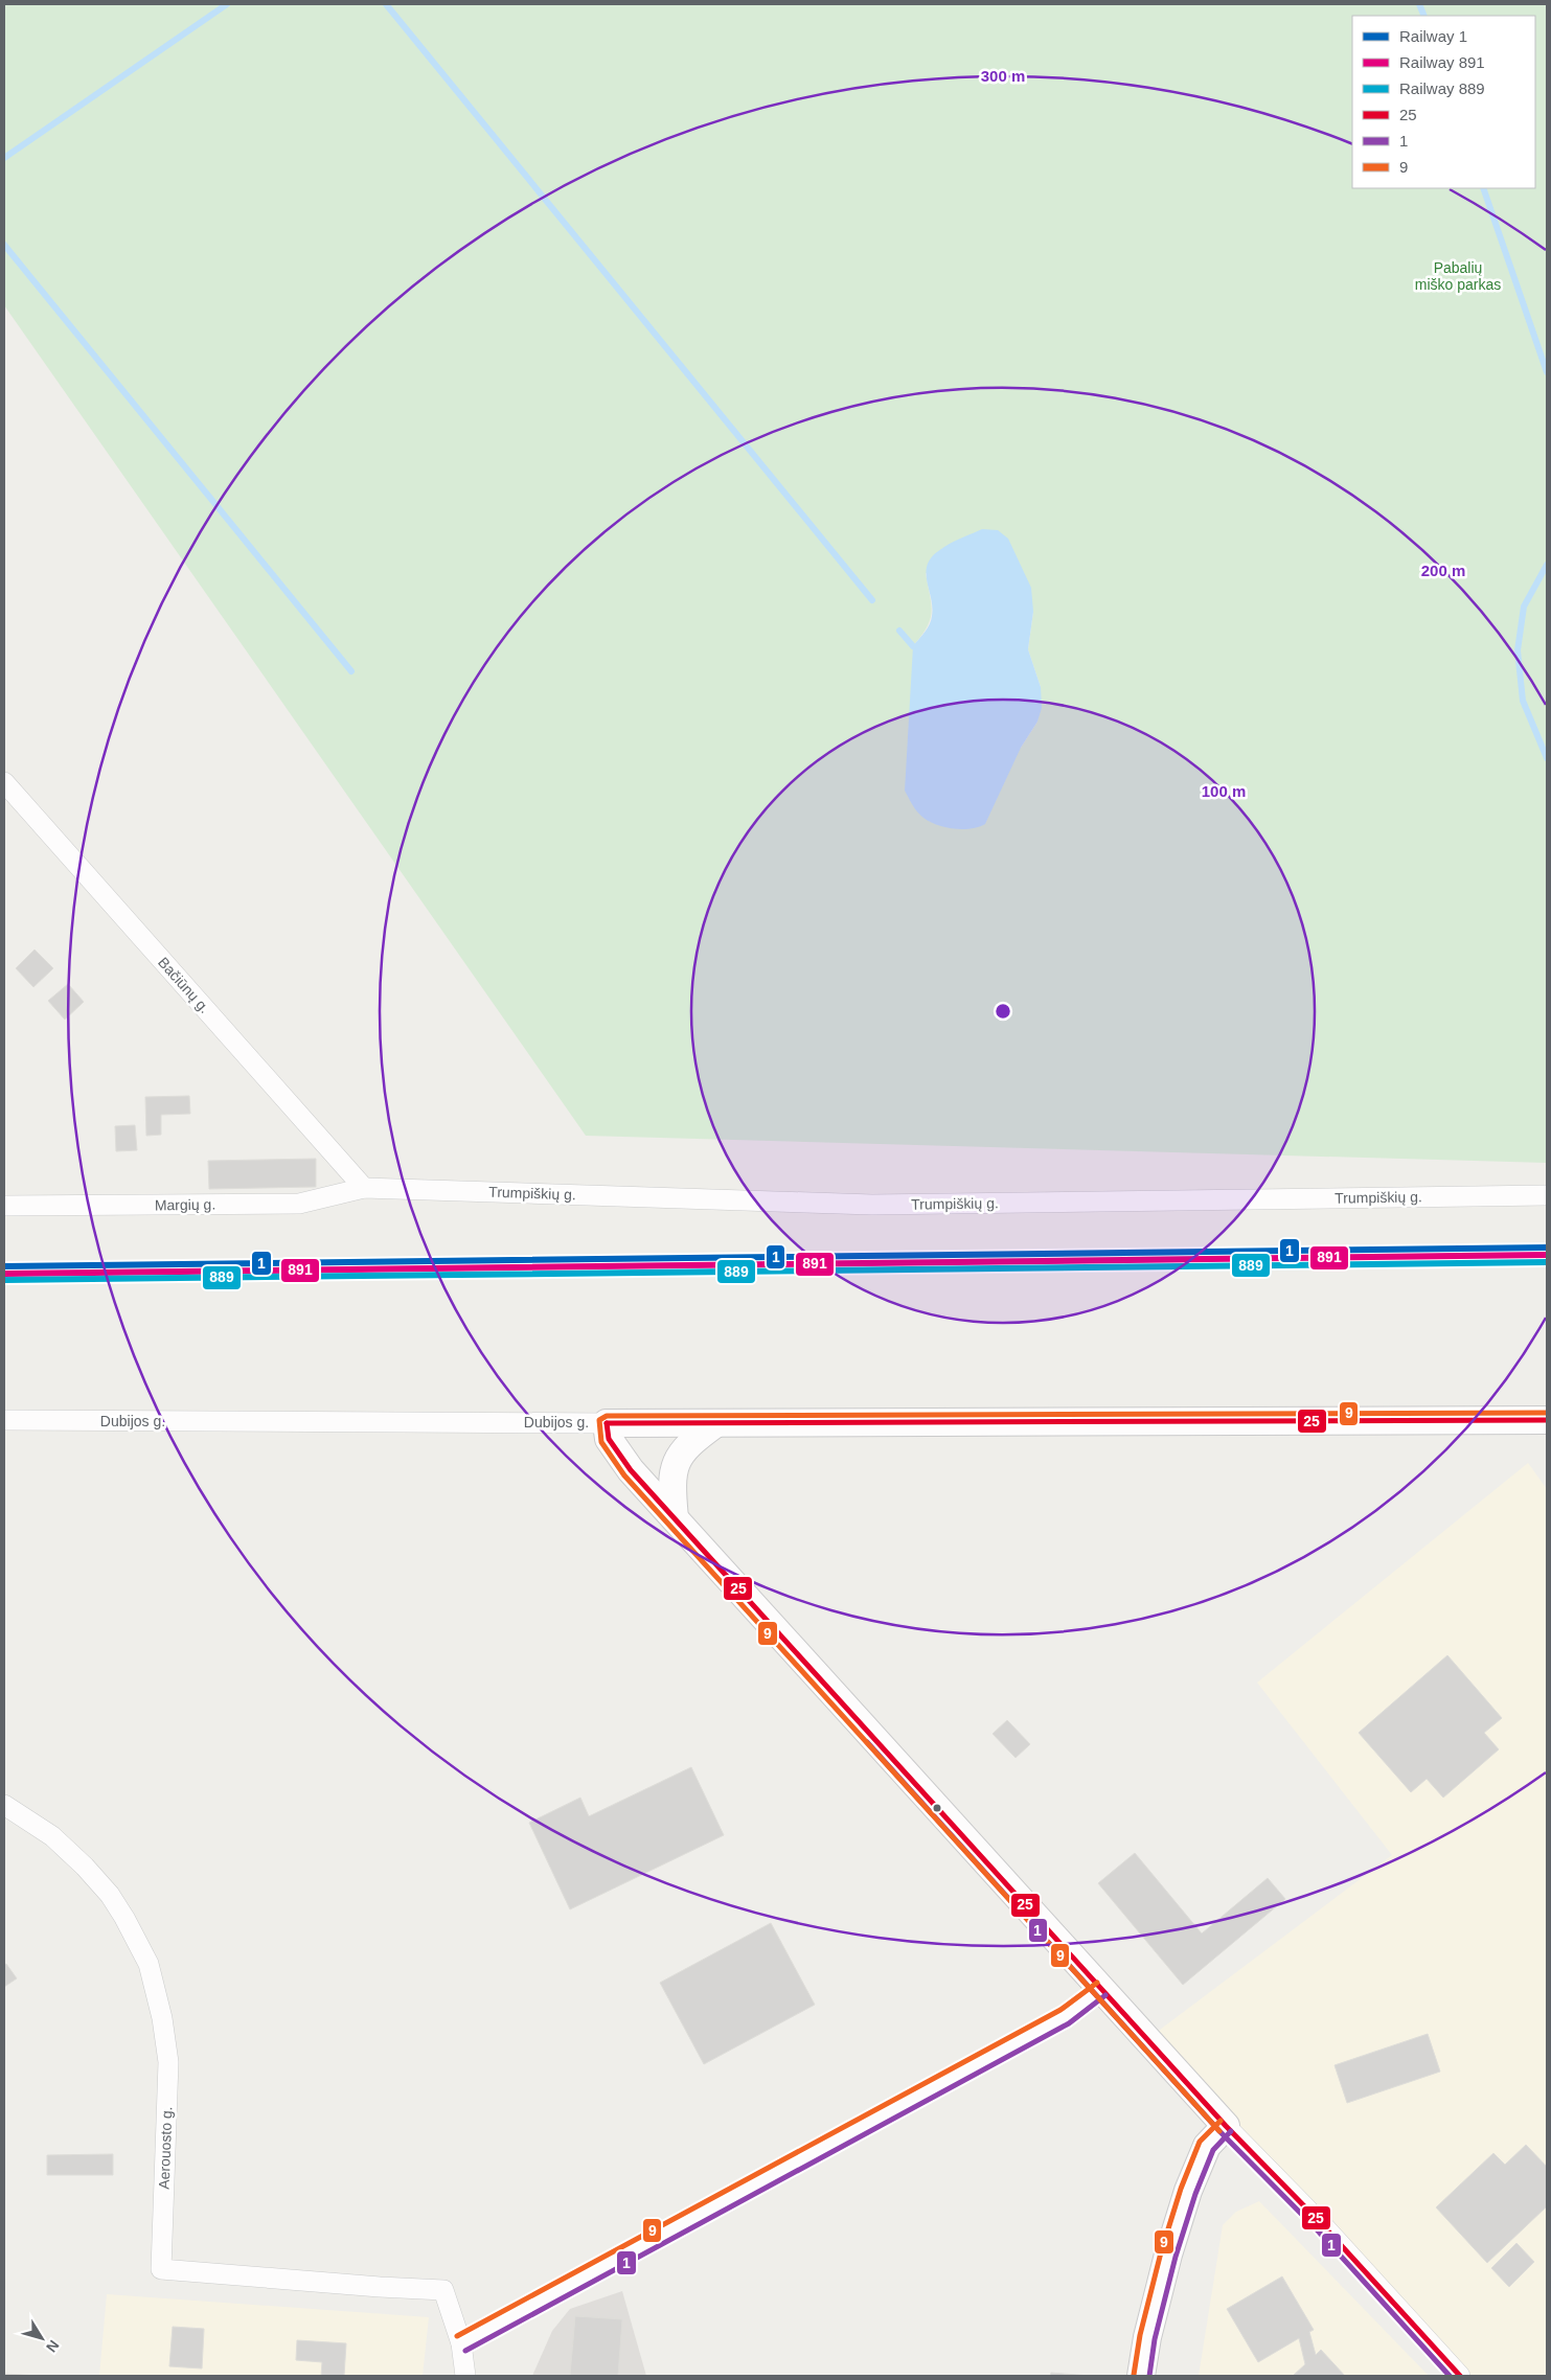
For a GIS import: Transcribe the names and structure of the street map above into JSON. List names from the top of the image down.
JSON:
{
  "streets": {
    "main road": ["Dubijos g."],
    "street": [
      "Bačiūnų g.",
      "Trumpiškių g.",
      "Margių g.",
      "Aerouosto g."
    ]
  },
  "crossings": [
    ["Bačiūnų g.", "Trumpiškių g."],
    ["Bačiūnų g.", "Margių g."],
    ["Trumpiškių g.", "Margių g."]
  ],
  "parks": ["Pabalių miško parkas"],
  "lines": [
    "rail line 1",
    "rail line 891",
    "rail line 889",
    "transit line 9",
    "transit line 25",
    "transit line 1"
  ],
  "legend": [
    "Railway 1",
    "Railway 891",
    "Railway 889",
    "25",
    "1",
    "9"
  ],
  "north": "bottom right",
  "rings": ["300 m", "200 m", "100 m"]
}
